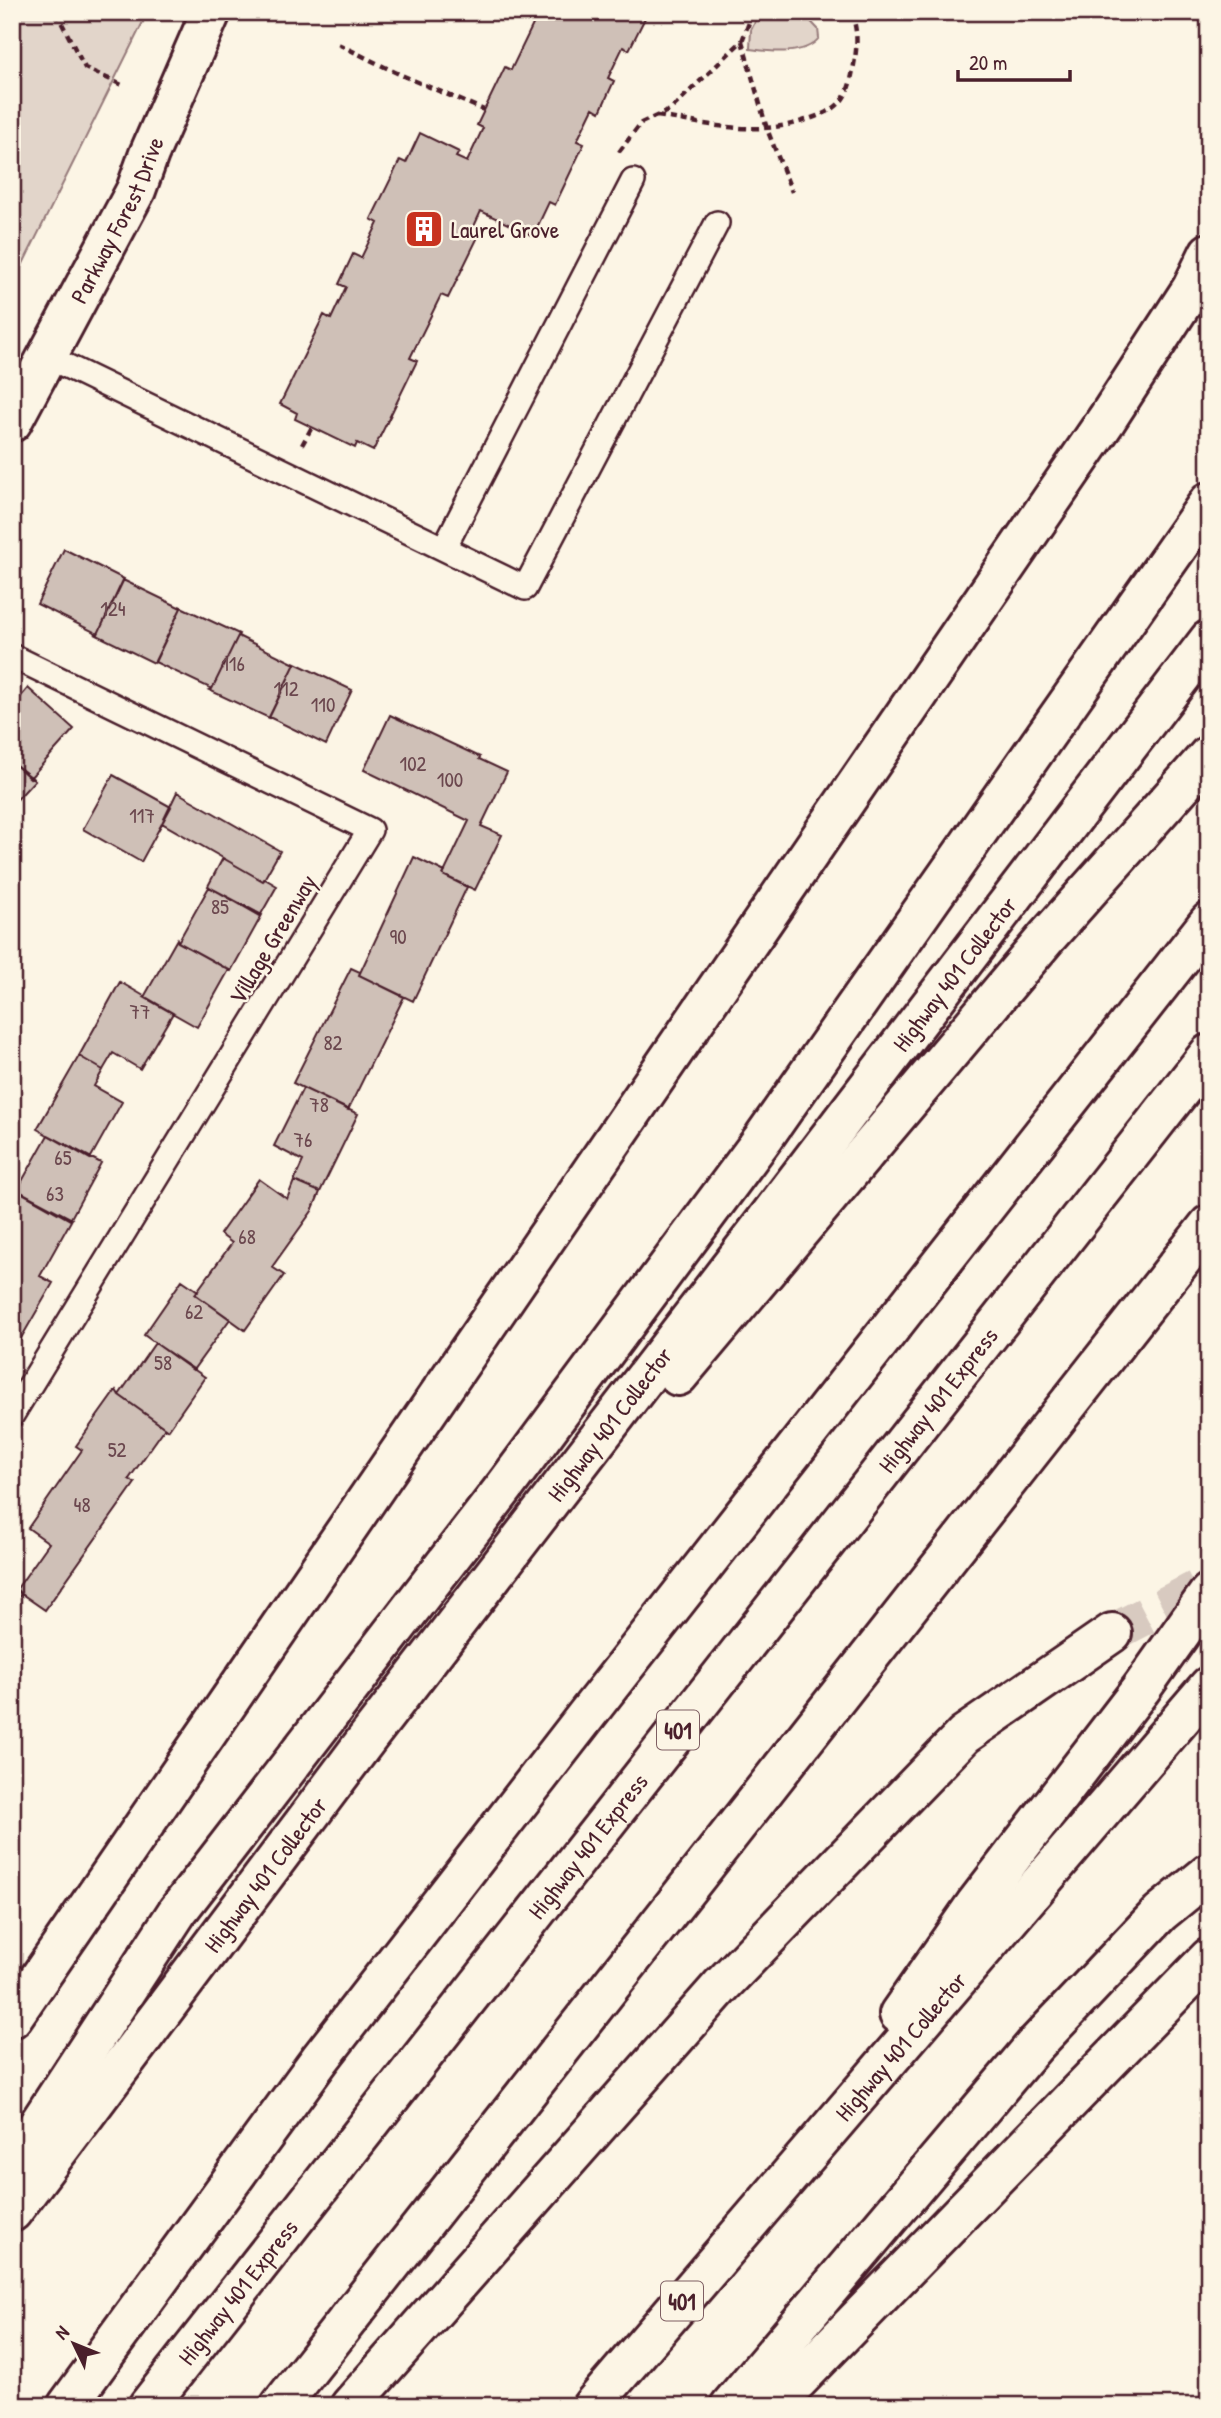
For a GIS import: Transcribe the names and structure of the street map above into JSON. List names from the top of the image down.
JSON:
{
  "streets": {
    "main road": [
      "Parkway Forest Drive",
      "Highway 401 Collector",
      "Highway 401 Express",
      "401"
    ],
    "lane": ["Village Greenway"]
  },
  "places": {
    "building": ["Laurel Grove"]
  },
  "house_numbers": [
    "124",
    "116",
    "112",
    "110",
    "102",
    "100",
    "117",
    "85",
    "90",
    "77",
    "82",
    "78",
    "76",
    "65",
    "63",
    "68",
    "62",
    "58",
    "52",
    "48"
  ],
  "scale_bar": "20 m",
  "north": "top left"
}
